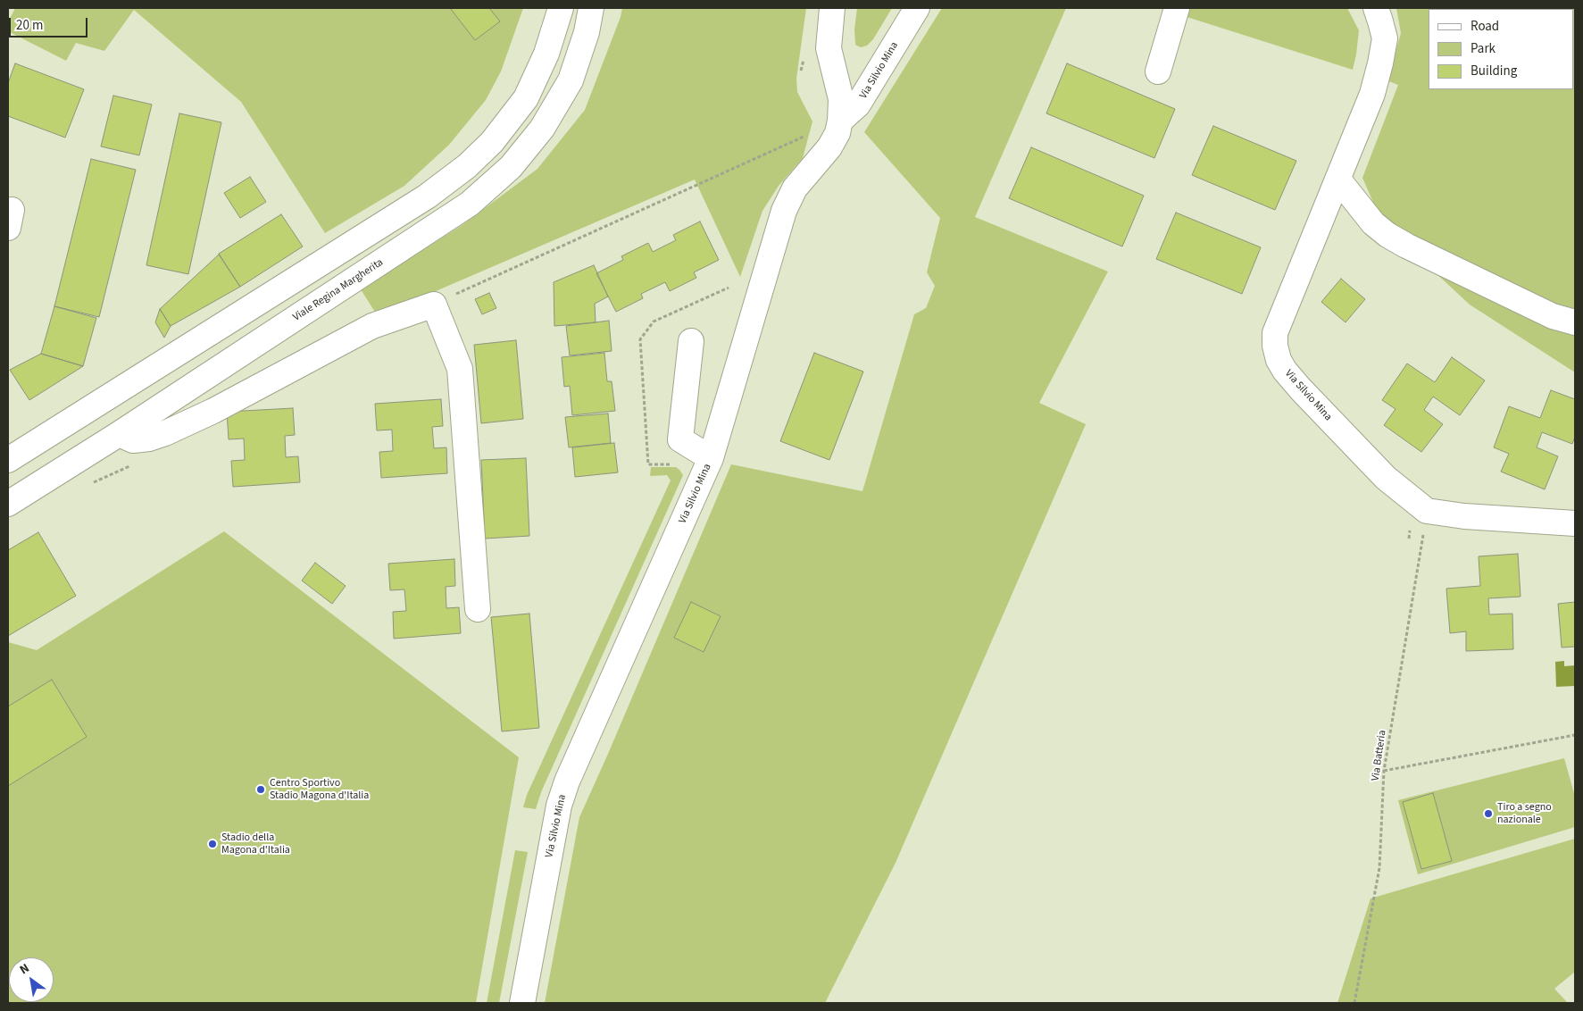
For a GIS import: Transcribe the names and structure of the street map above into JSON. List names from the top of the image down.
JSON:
{
  "streets": {
    "street": ["Via Silvio Mina", "Viale Regina Margherita"],
    "path": ["Via Batteria"]
  },
  "crossings": [
    ["Via Silvio Mina", "Via Batteria"]
  ],
  "places": ["Centro Sportivo Stadio Magona d'Italia", "Tiro a segno nazionale", "Stadio della Magona d'Italia"],
  "legend": ["Road", "Park", "Building"],
  "scale_bar": "20 m",
  "north": "top left"
}
